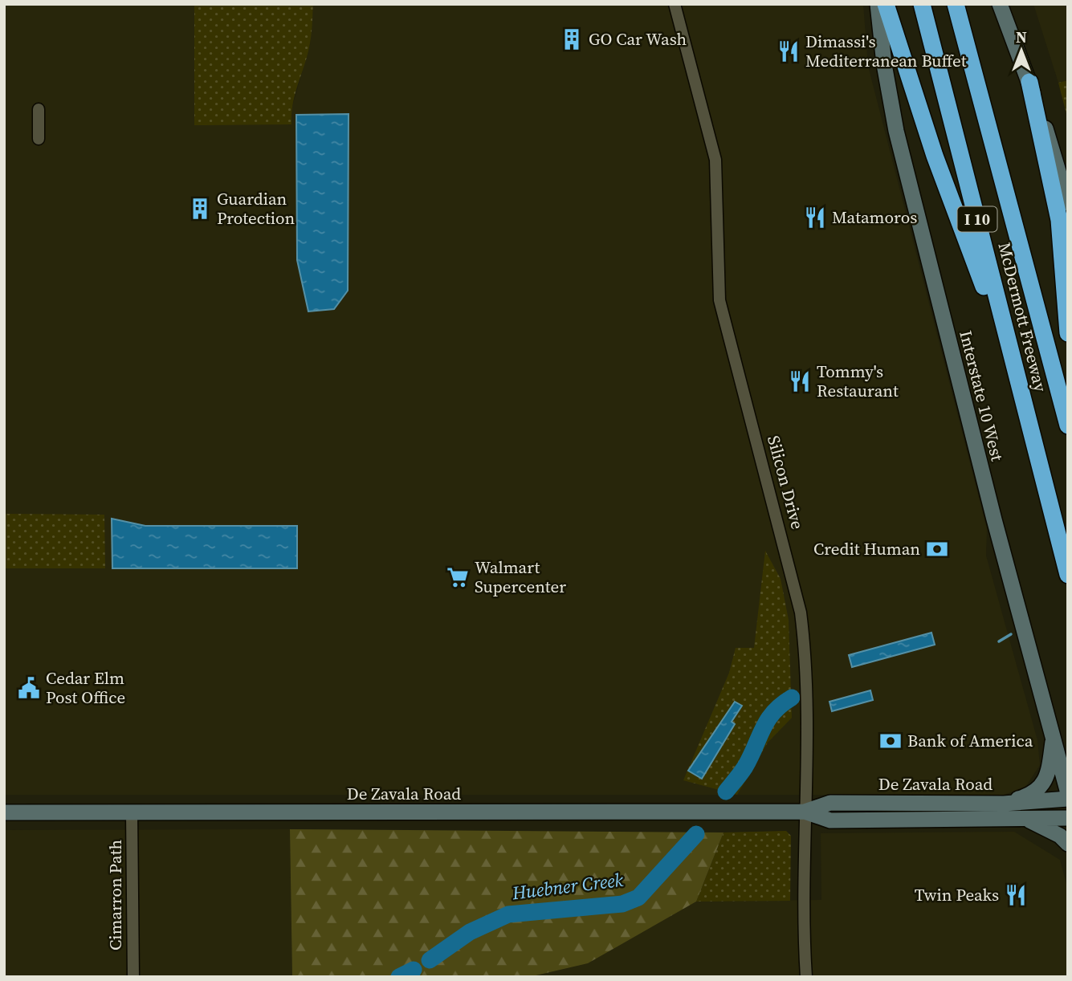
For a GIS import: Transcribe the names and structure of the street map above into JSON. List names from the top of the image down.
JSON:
{
  "streets": {
    "highway": ["I 10", "McDermott Freeway"],
    "main road": ["Interstate 10 West", "De Zavala Road"],
    "street": ["Silicon Drive", "Cimarron Path"]
  },
  "crossings": [
    ["Silicon Drive", "De Zavala Road"],
    ["De Zavala Road", "Cimarron Path"]
  ],
  "water": ["Huebner Creek"],
  "places": {
    "building": ["GO Car Wash", "Guardian Protection"],
    "restaurant": [
      "Dimassi's Mediterranean Buffet",
      "Matamoros",
      "Tommy's Restaurant",
      "Twin Peaks"
    ],
    "bank": ["Credit Human", "Bank of America"],
    "supermarket": ["Walmart Supercenter"],
    "public building": ["Cedar Elm Post Office"]
  },
  "north": "top"
}
